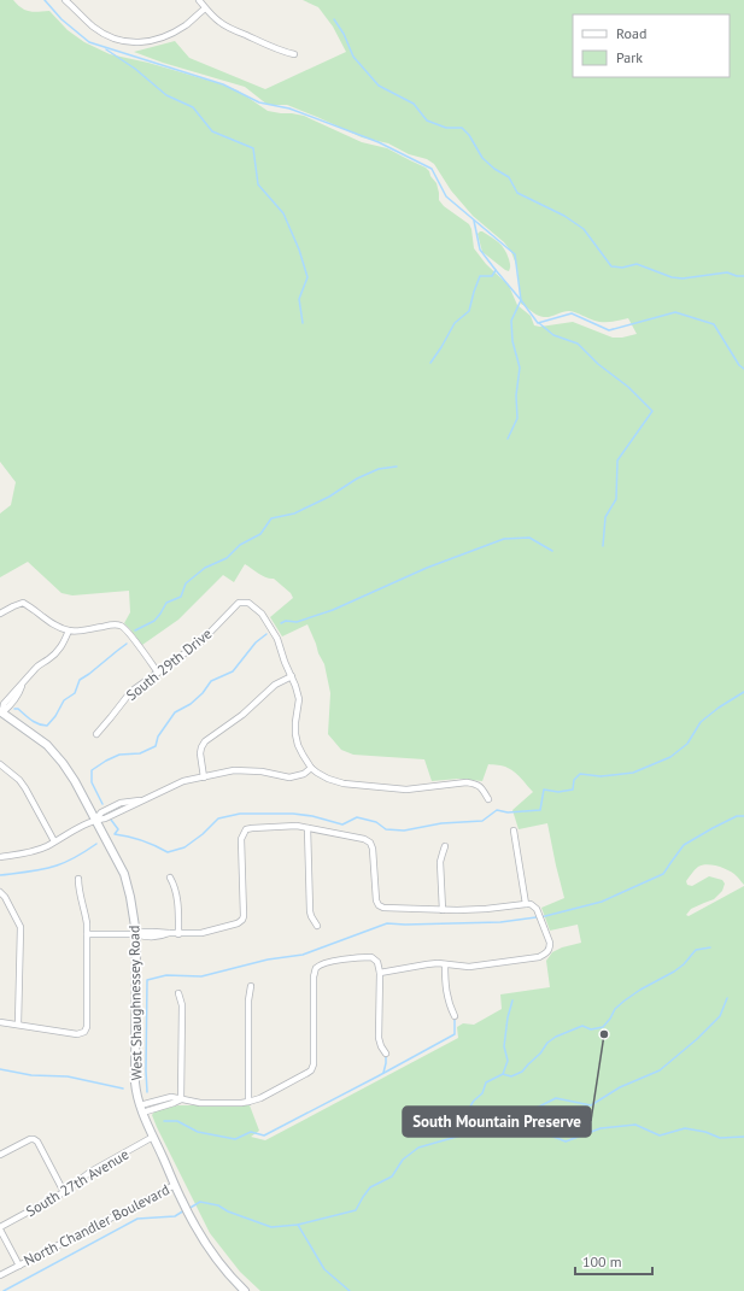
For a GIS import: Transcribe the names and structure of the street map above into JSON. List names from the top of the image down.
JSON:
{
  "streets": {
    "street": [
      "South 29th Drive",
      "West Shaughnessey Road",
      "South 27th Avenue",
      "North Chandler Boulevard"
    ]
  },
  "crossings": [
    ["West Shaughnessey Road", "South 27th Avenue"],
    ["West Shaughnessey Road", "North Chandler Boulevard"]
  ],
  "places": ["South Mountain Preserve"],
  "legend": ["Road", "Park"],
  "scale_bar": "100 m"
}
